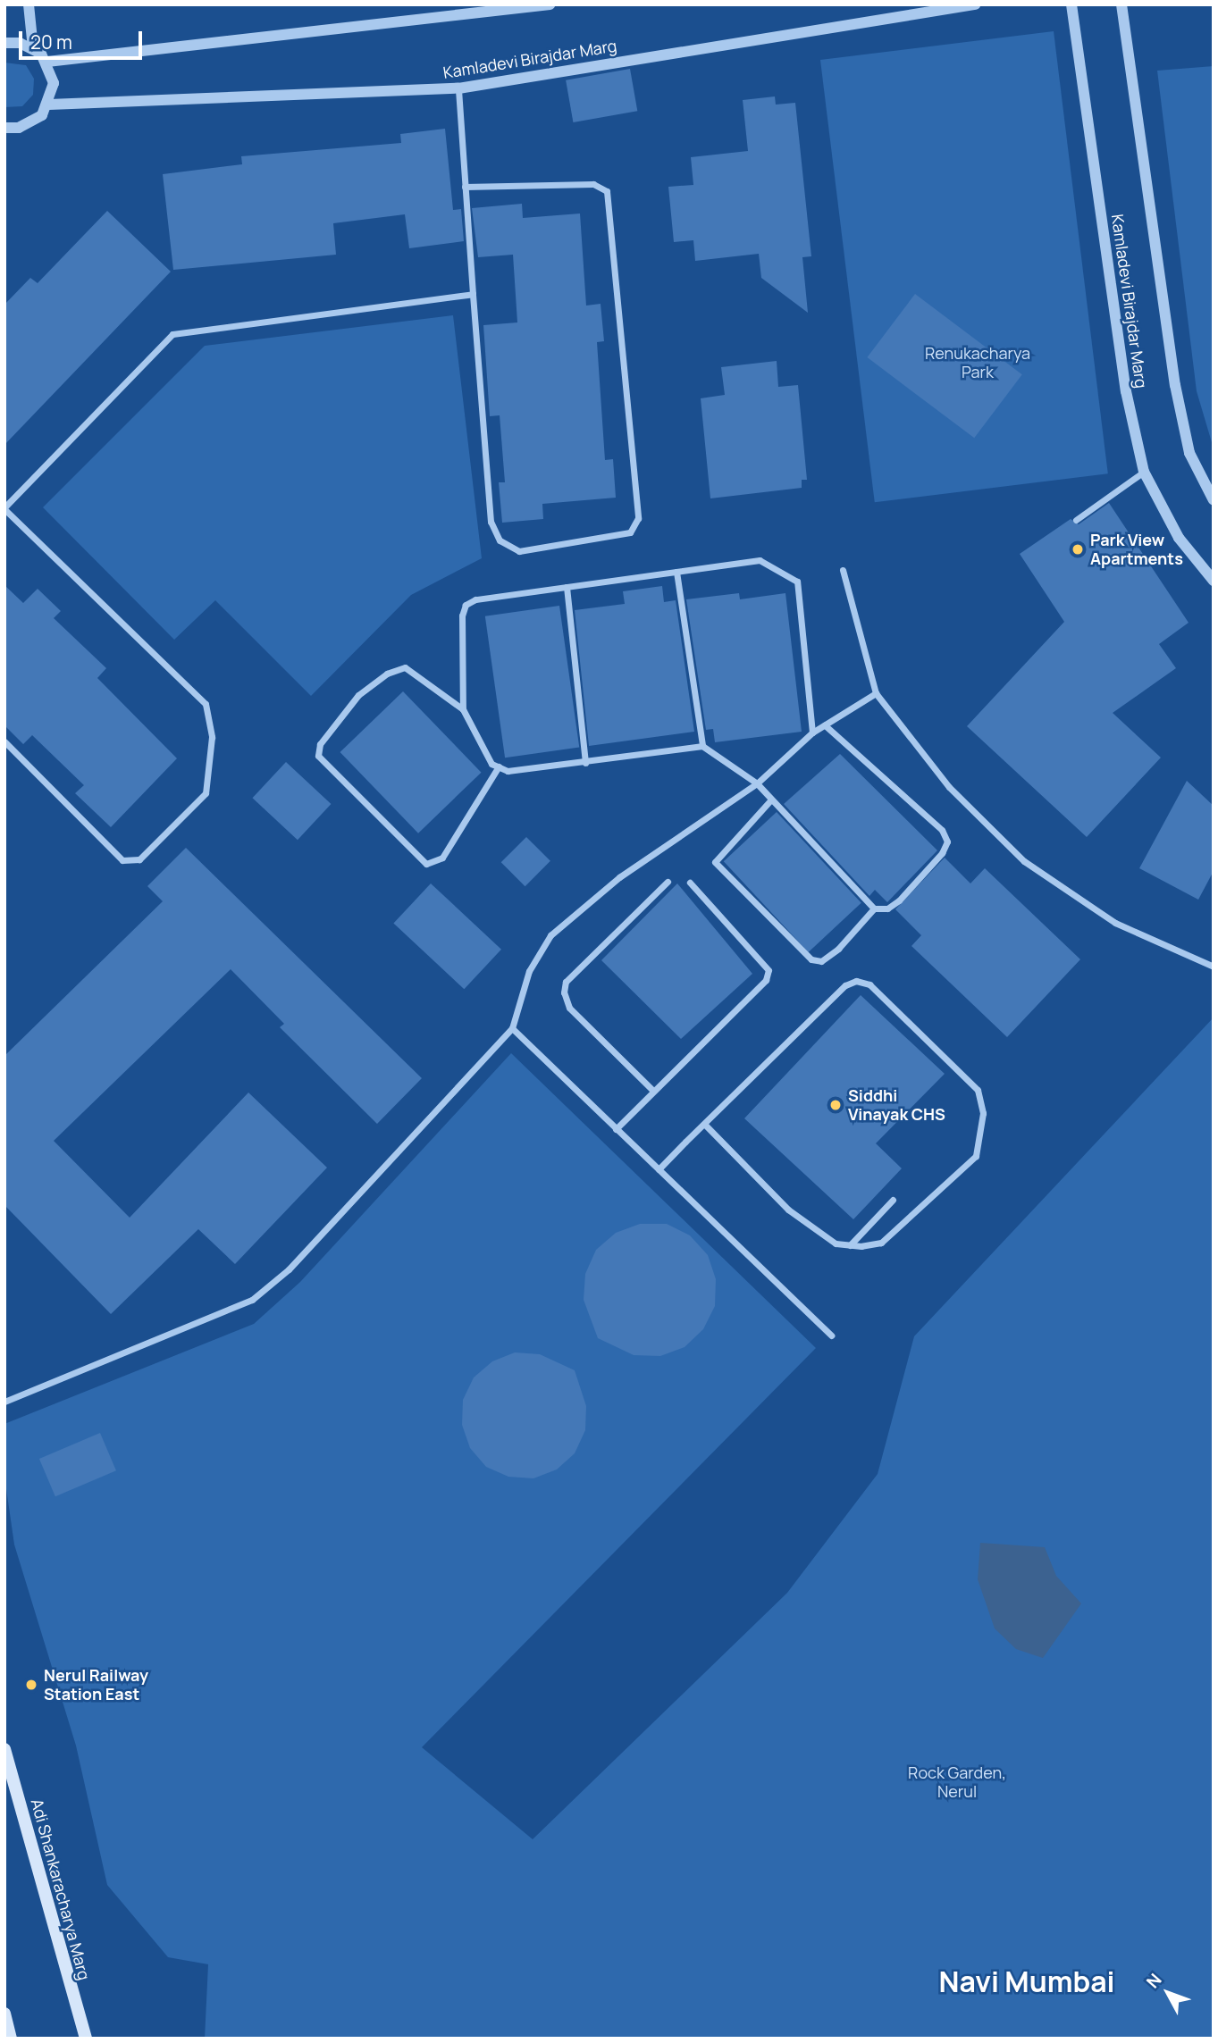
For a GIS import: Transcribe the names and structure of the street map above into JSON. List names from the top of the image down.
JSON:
{
  "streets": {
    "main road": ["Adi Shankaracharya Marg"],
    "street": ["Kamladevi Birajdar Marg"]
  },
  "districts": ["Navi Mumbai"],
  "parks": ["Renukacharya Park", "Rock Garden, Nerul"],
  "places": ["Park View Apartments", "Siddhi Vinayak CHS", "Nerul Railway Station East"],
  "scale_bar": "20 m",
  "north": "top left"
}
